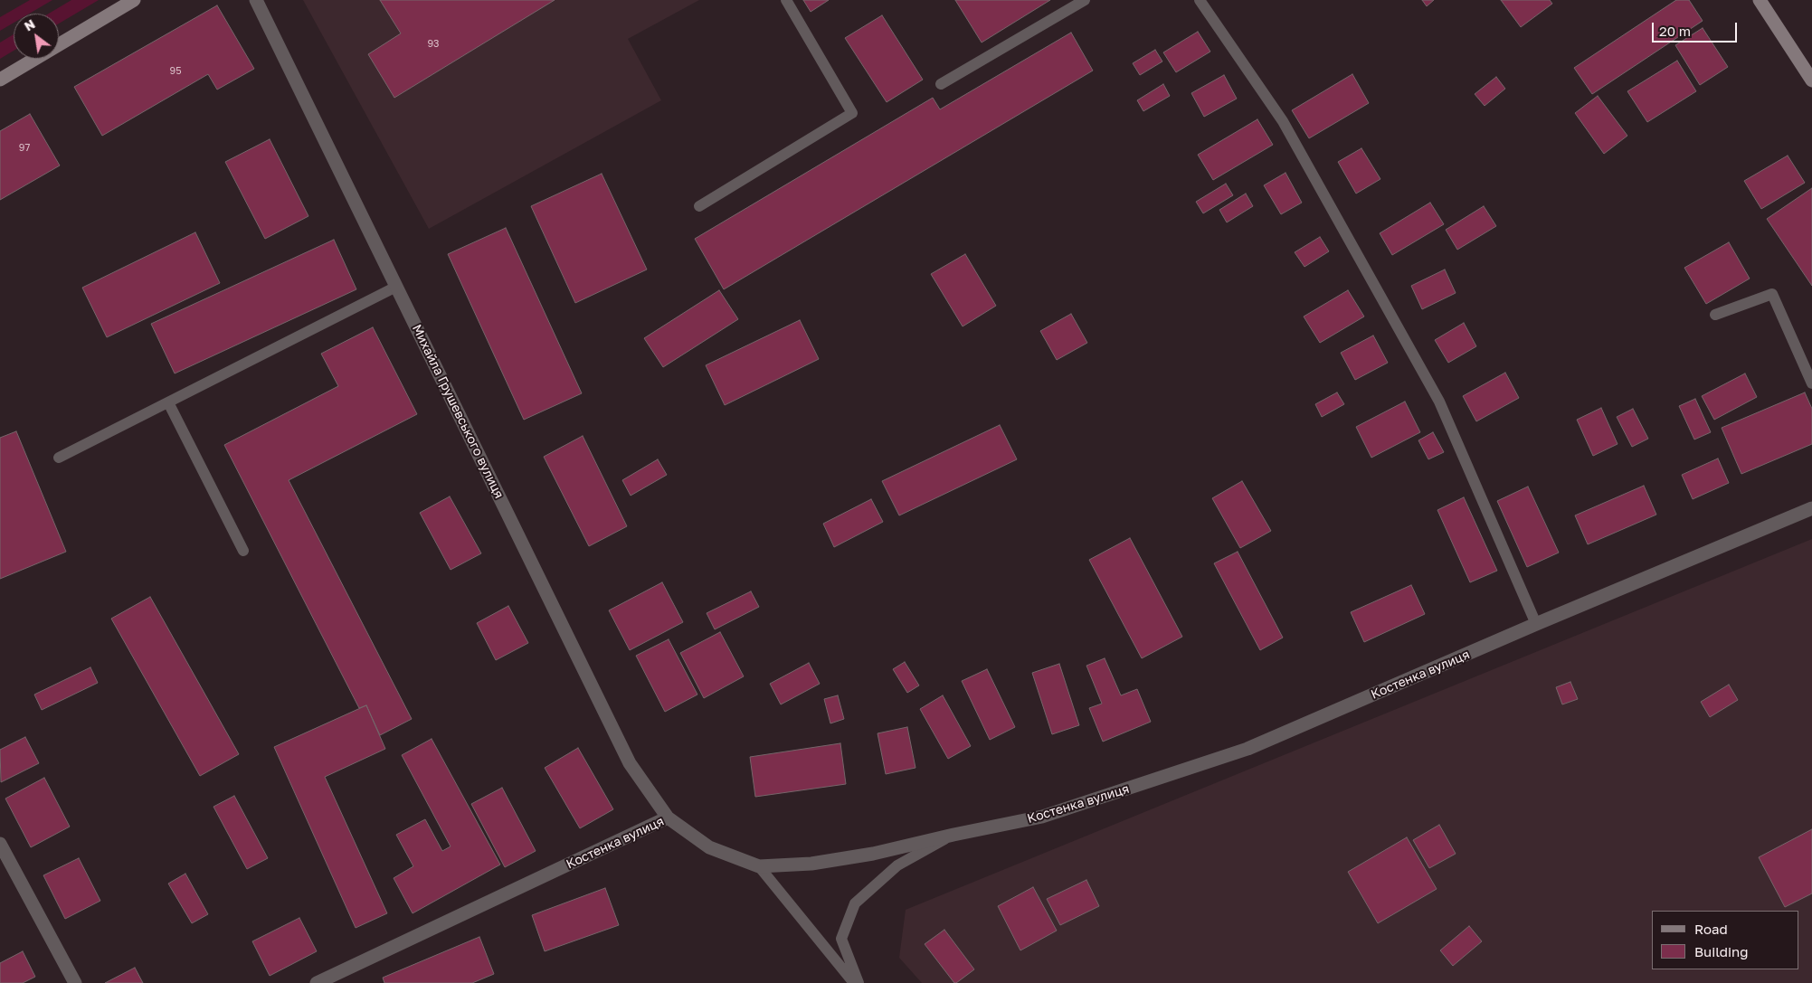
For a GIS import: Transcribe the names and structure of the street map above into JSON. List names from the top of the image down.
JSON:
{
  "streets": {
    "street": ["Михайла Грушевського вулиця", "Костенка вулиця"]
  },
  "crossings": [
    ["Михайла Грушевського вулиця", "Костенка вулиця"]
  ],
  "house_numbers": ["93", "95", "97"],
  "legend": ["Road", "Building"],
  "scale_bar": "20 m",
  "north": "top left"
}
